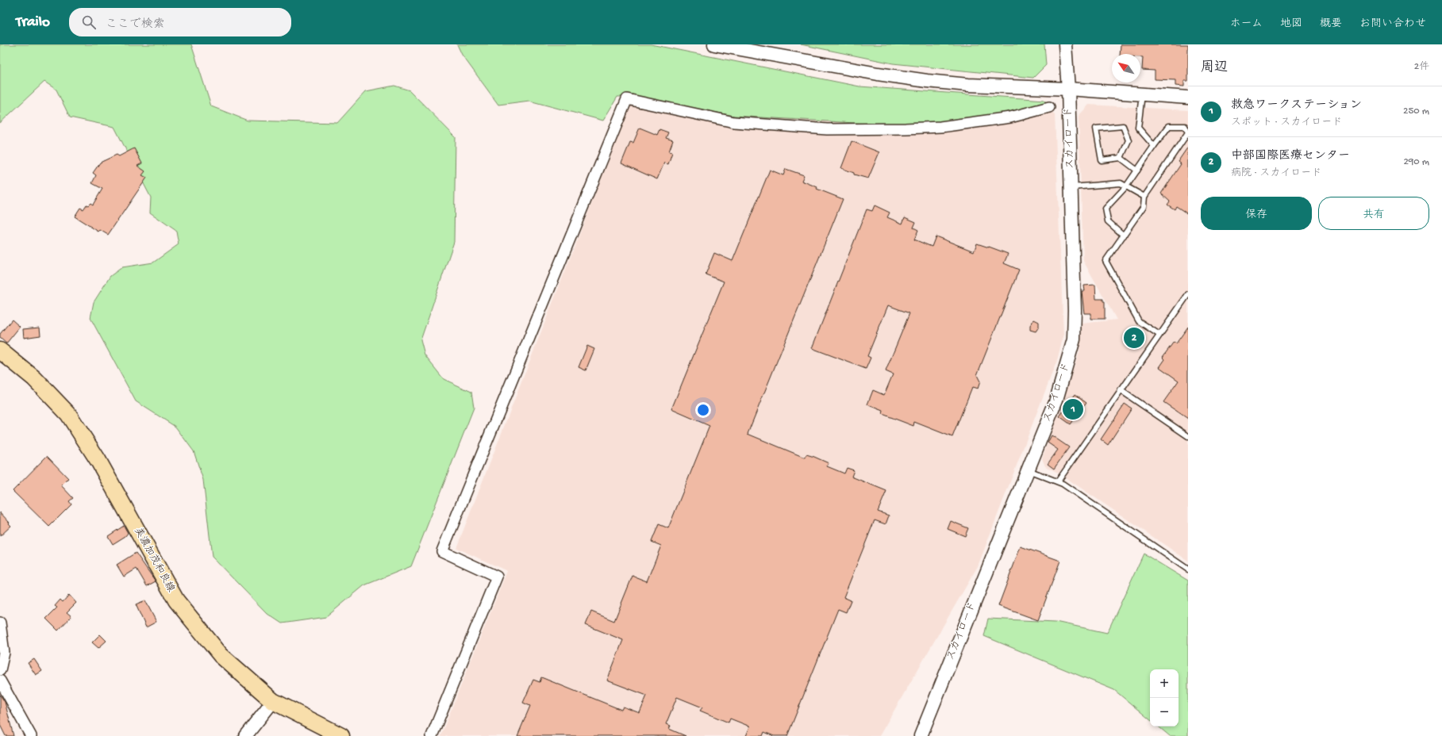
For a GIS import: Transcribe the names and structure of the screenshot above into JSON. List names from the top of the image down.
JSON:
{
  "streets": {
    "main road": ["美濃加茂和良線"],
    "street": ["スカイロード"]
  },
  "north": "top left",
  "page": {
    "header": "Trailo",
    "search": "ここで検索",
    "nav": [
      "ホーム",
      "地図",
      "概要",
      "お問い合わせ"
    ],
    "heading": ["周辺", "2件"],
    "list": [
      {
        "mark": "1",
        "name": "救急ワークステーション",
        "note": "スポット · スカイロード",
        "value": "250 m"
      },
      {
        "mark": "2",
        "name": "中部国際医療センター",
        "note": "病院 · スカイロード",
        "value": "290 m"
      }
    ],
    "buttons": ["保存", "共有"],
    "pins": ["2", "1"],
    "map_buttons": ["+", "−"]
  }
}
